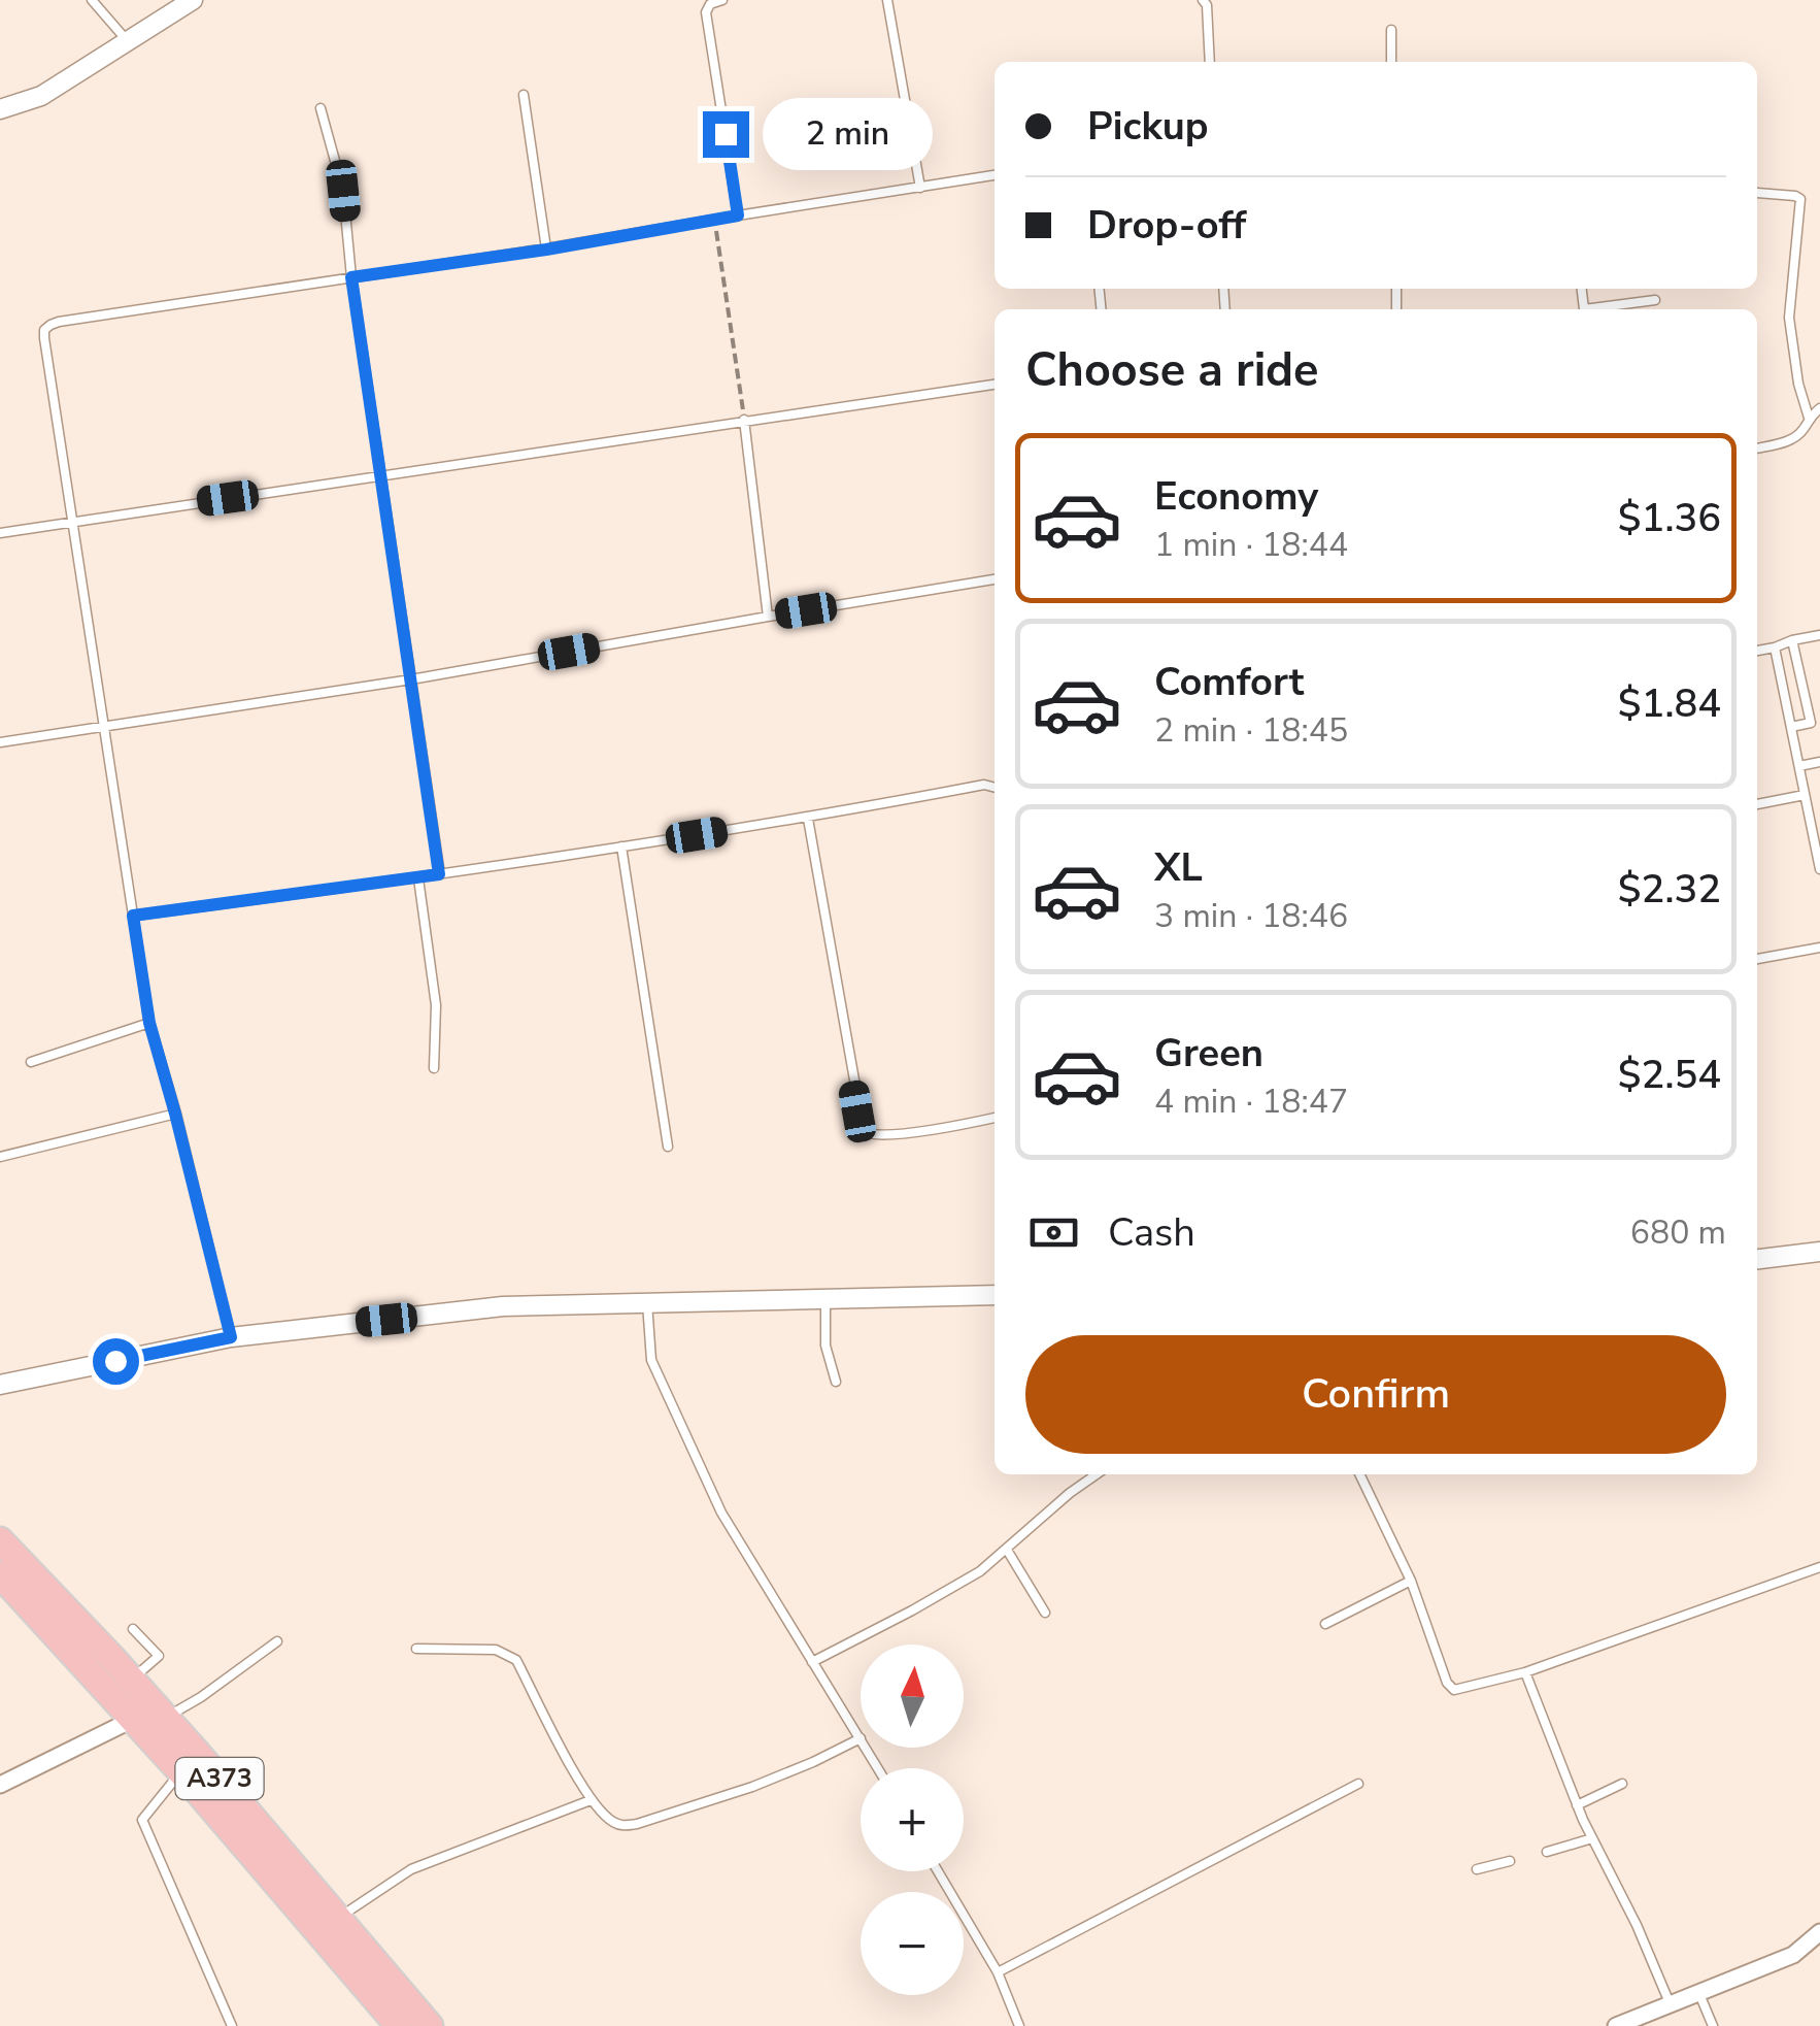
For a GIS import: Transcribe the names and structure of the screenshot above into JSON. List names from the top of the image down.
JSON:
{
  "streets": {
    "highway": ["A373"]
  },
  "north": "top",
  "page": {
    "banner": ["Pickup", "Drop-off"],
    "bubble": "2 min",
    "heading": "Choose a ride",
    "list": [
      {
        "name": "Economy",
        "note": "1 min · 18:44",
        "value": "$1.36"
      },
      {
        "name": "Comfort",
        "note": "2 min · 18:45",
        "value": "$1.84"
      },
      {
        "name": "XL",
        "note": "3 min · 18:46",
        "value": "$2.32"
      },
      {
        "name": "Green",
        "note": "4 min · 18:47",
        "value": "$2.54"
      }
    ],
    "pay": ["Cash", "680 m"],
    "buttons": "Confirm",
    "map_buttons": ["+", "−"]
  }
}
